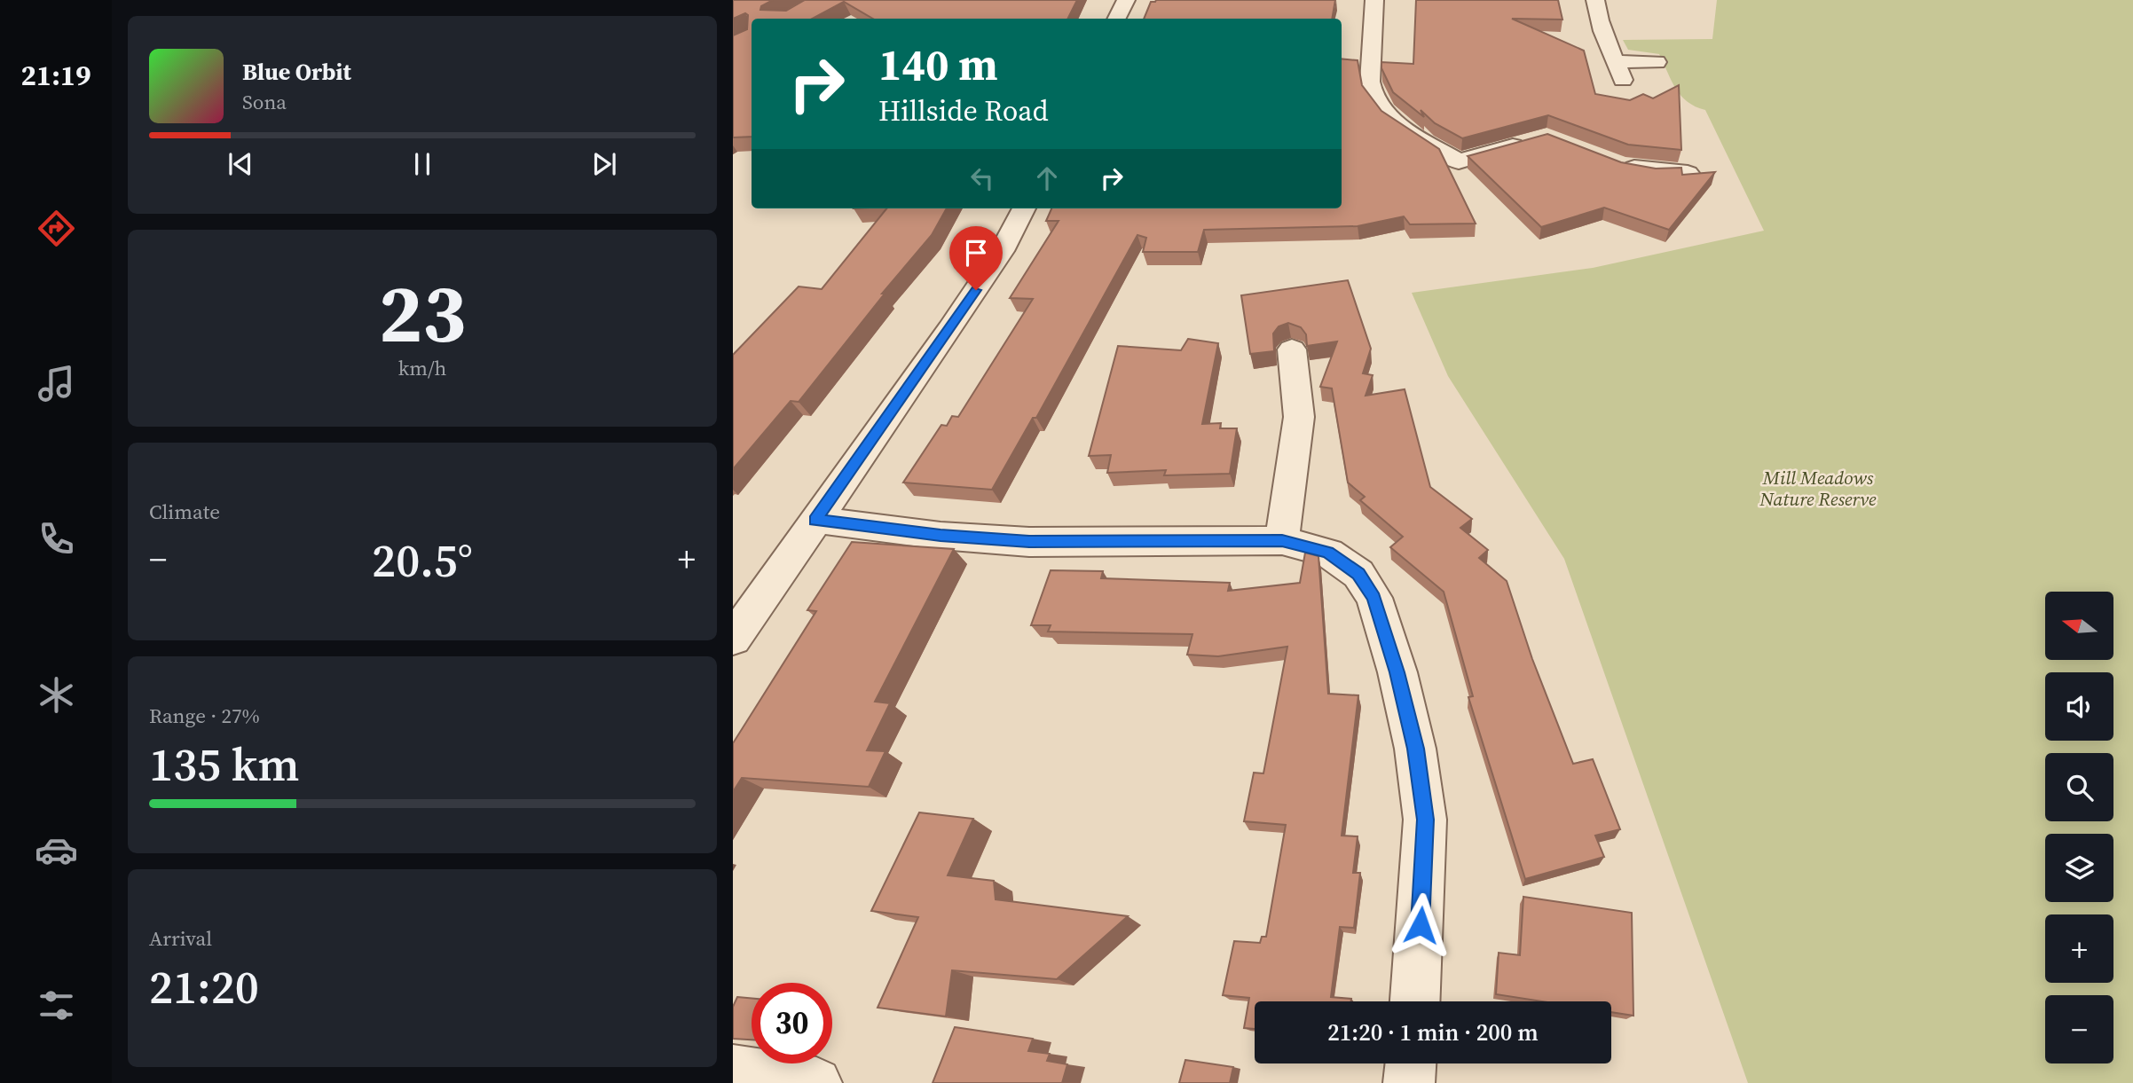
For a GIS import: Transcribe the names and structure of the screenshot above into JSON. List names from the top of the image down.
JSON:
{
  "parks": ["Mill Meadows Nature Reserve"],
  "north": "left",
  "page": {
    "tabs": "21:19",
    "turn": ["140 m", "Hillside Road"],
    "song": ["Blue Orbit", "Sona"],
    "tile": [
      ["23", "km/h"],
      "Climate",
      ["Range · 27%", "135 km"],
      ["Arrival", "21:20"]
    ],
    "heat": ["−", "20.5°", "+"],
    "map_buttons": ["+", "−"],
    "limit": "30",
    "trip": "21:20 · 1 min · 200 m"
  }
}
